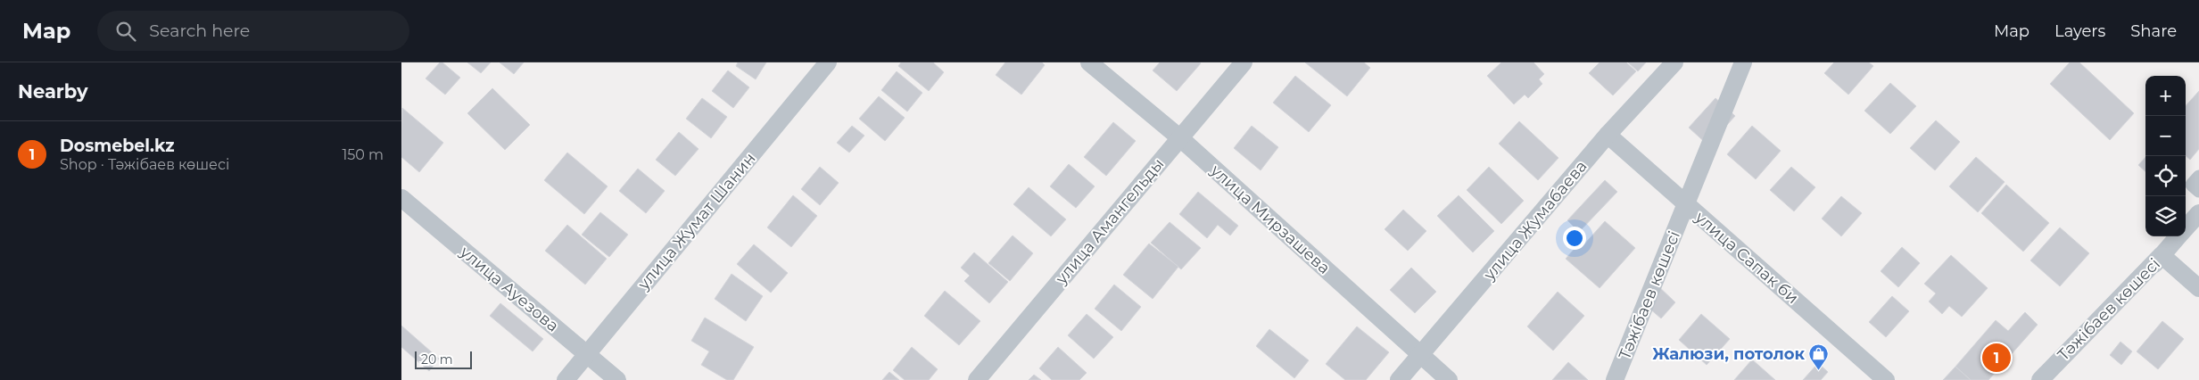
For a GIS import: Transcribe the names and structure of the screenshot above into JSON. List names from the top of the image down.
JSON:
{
  "streets": {
    "street": [
      "улица Мирзашева",
      "улица Жумабаева",
      "улица Жумат Шанин",
      "улица Амангельды",
      "улица Сапак би",
      "улица Ауезова",
      "Тәжібаев көшесі"
    ]
  },
  "crossings": [
    ["улица Мирзашева", "улица Жумабаева"],
    ["улица Мирзашева", "улица Амангельды"],
    ["улица Жумабаева", "улица Сапак би"],
    ["улица Жумат Шанин", "улица Ауезова"]
  ],
  "places": {
    "shop": ["Жалюзи, потолок"]
  },
  "scale_bar": "20 m",
  "page": {
    "header": "Map",
    "search": "Search here",
    "nav": ["Map", "Layers", "Share"],
    "heading": "Nearby",
    "map_buttons": ["+", "−"],
    "list": [
      {
        "mark": "1",
        "name": "Dosmebel.kz",
        "note": "Shop · Тәжібаев көшесі",
        "value": "150 m"
      }
    ],
    "pins": "1",
    "scale": "20 m"
  }
}
